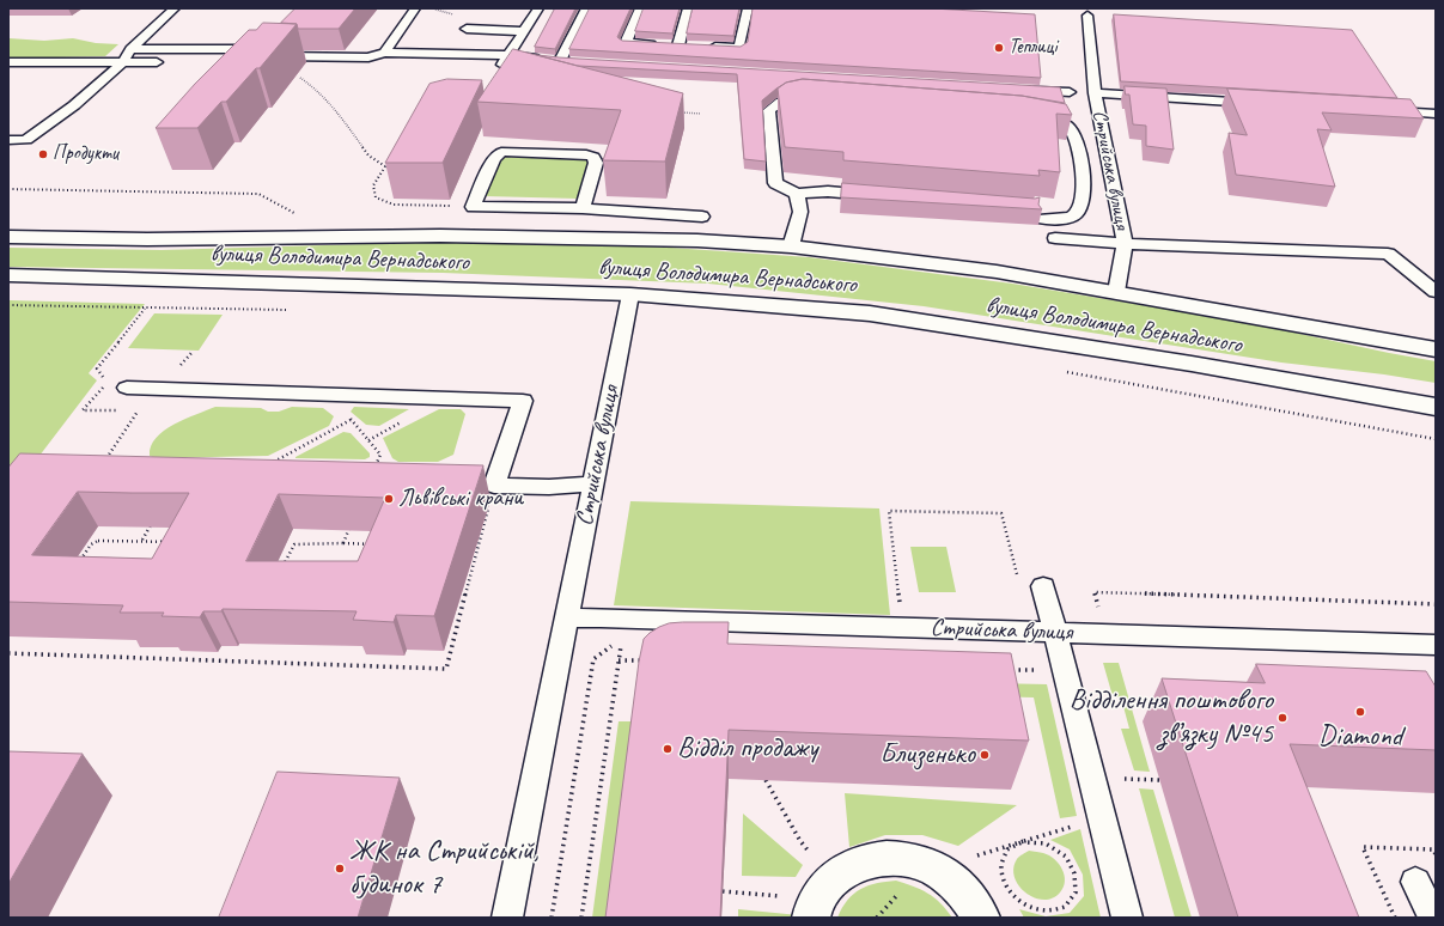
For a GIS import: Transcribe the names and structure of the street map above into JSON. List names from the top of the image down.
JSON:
{
  "streets": {
    "street": ["вулиця Володимира Вернадського"],
    "lane": ["Стрийська вулиця"]
  },
  "crossings": [
    ["Стрийська вулиця", "вулиця Володимира Вернадського"]
  ],
  "places": [
    "Теплиці",
    "Продукти",
    "Львівські крани",
    "Diamond",
    "Відділення поштового зв’язку №45",
    "Відділ продажу",
    "Близенько",
    "ЖК на Стрийській, будинок 7"
  ]
}
